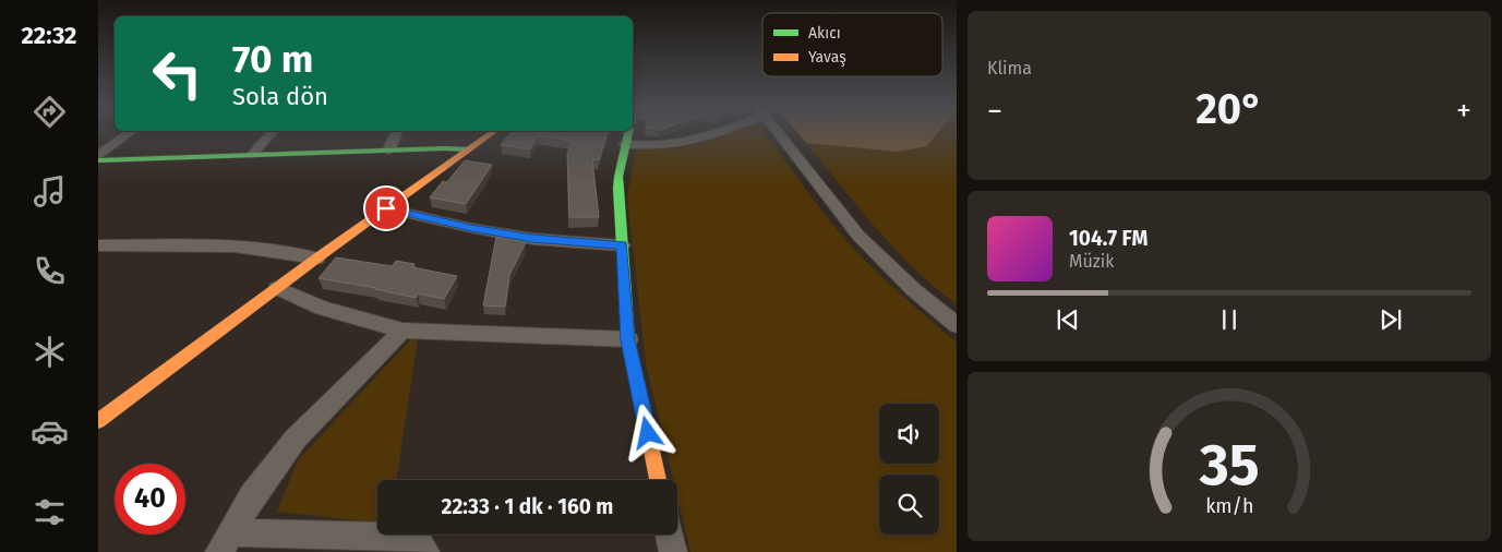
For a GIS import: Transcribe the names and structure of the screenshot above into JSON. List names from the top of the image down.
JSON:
{
  "legend": ["Akıcı", "Yavaş"],
  "page": {
    "tabs": "22:32",
    "tile": "Klima",
    "turn": ["70 m", "Sola dön"],
    "heat": ["−", "20°", "+"],
    "song": ["104.7 FM", "Müzik"],
    "limit": "40",
    "trip": "22:33 · 1 dk · 160 m",
    "gauge": ["35", "km/h"]
  }
}
